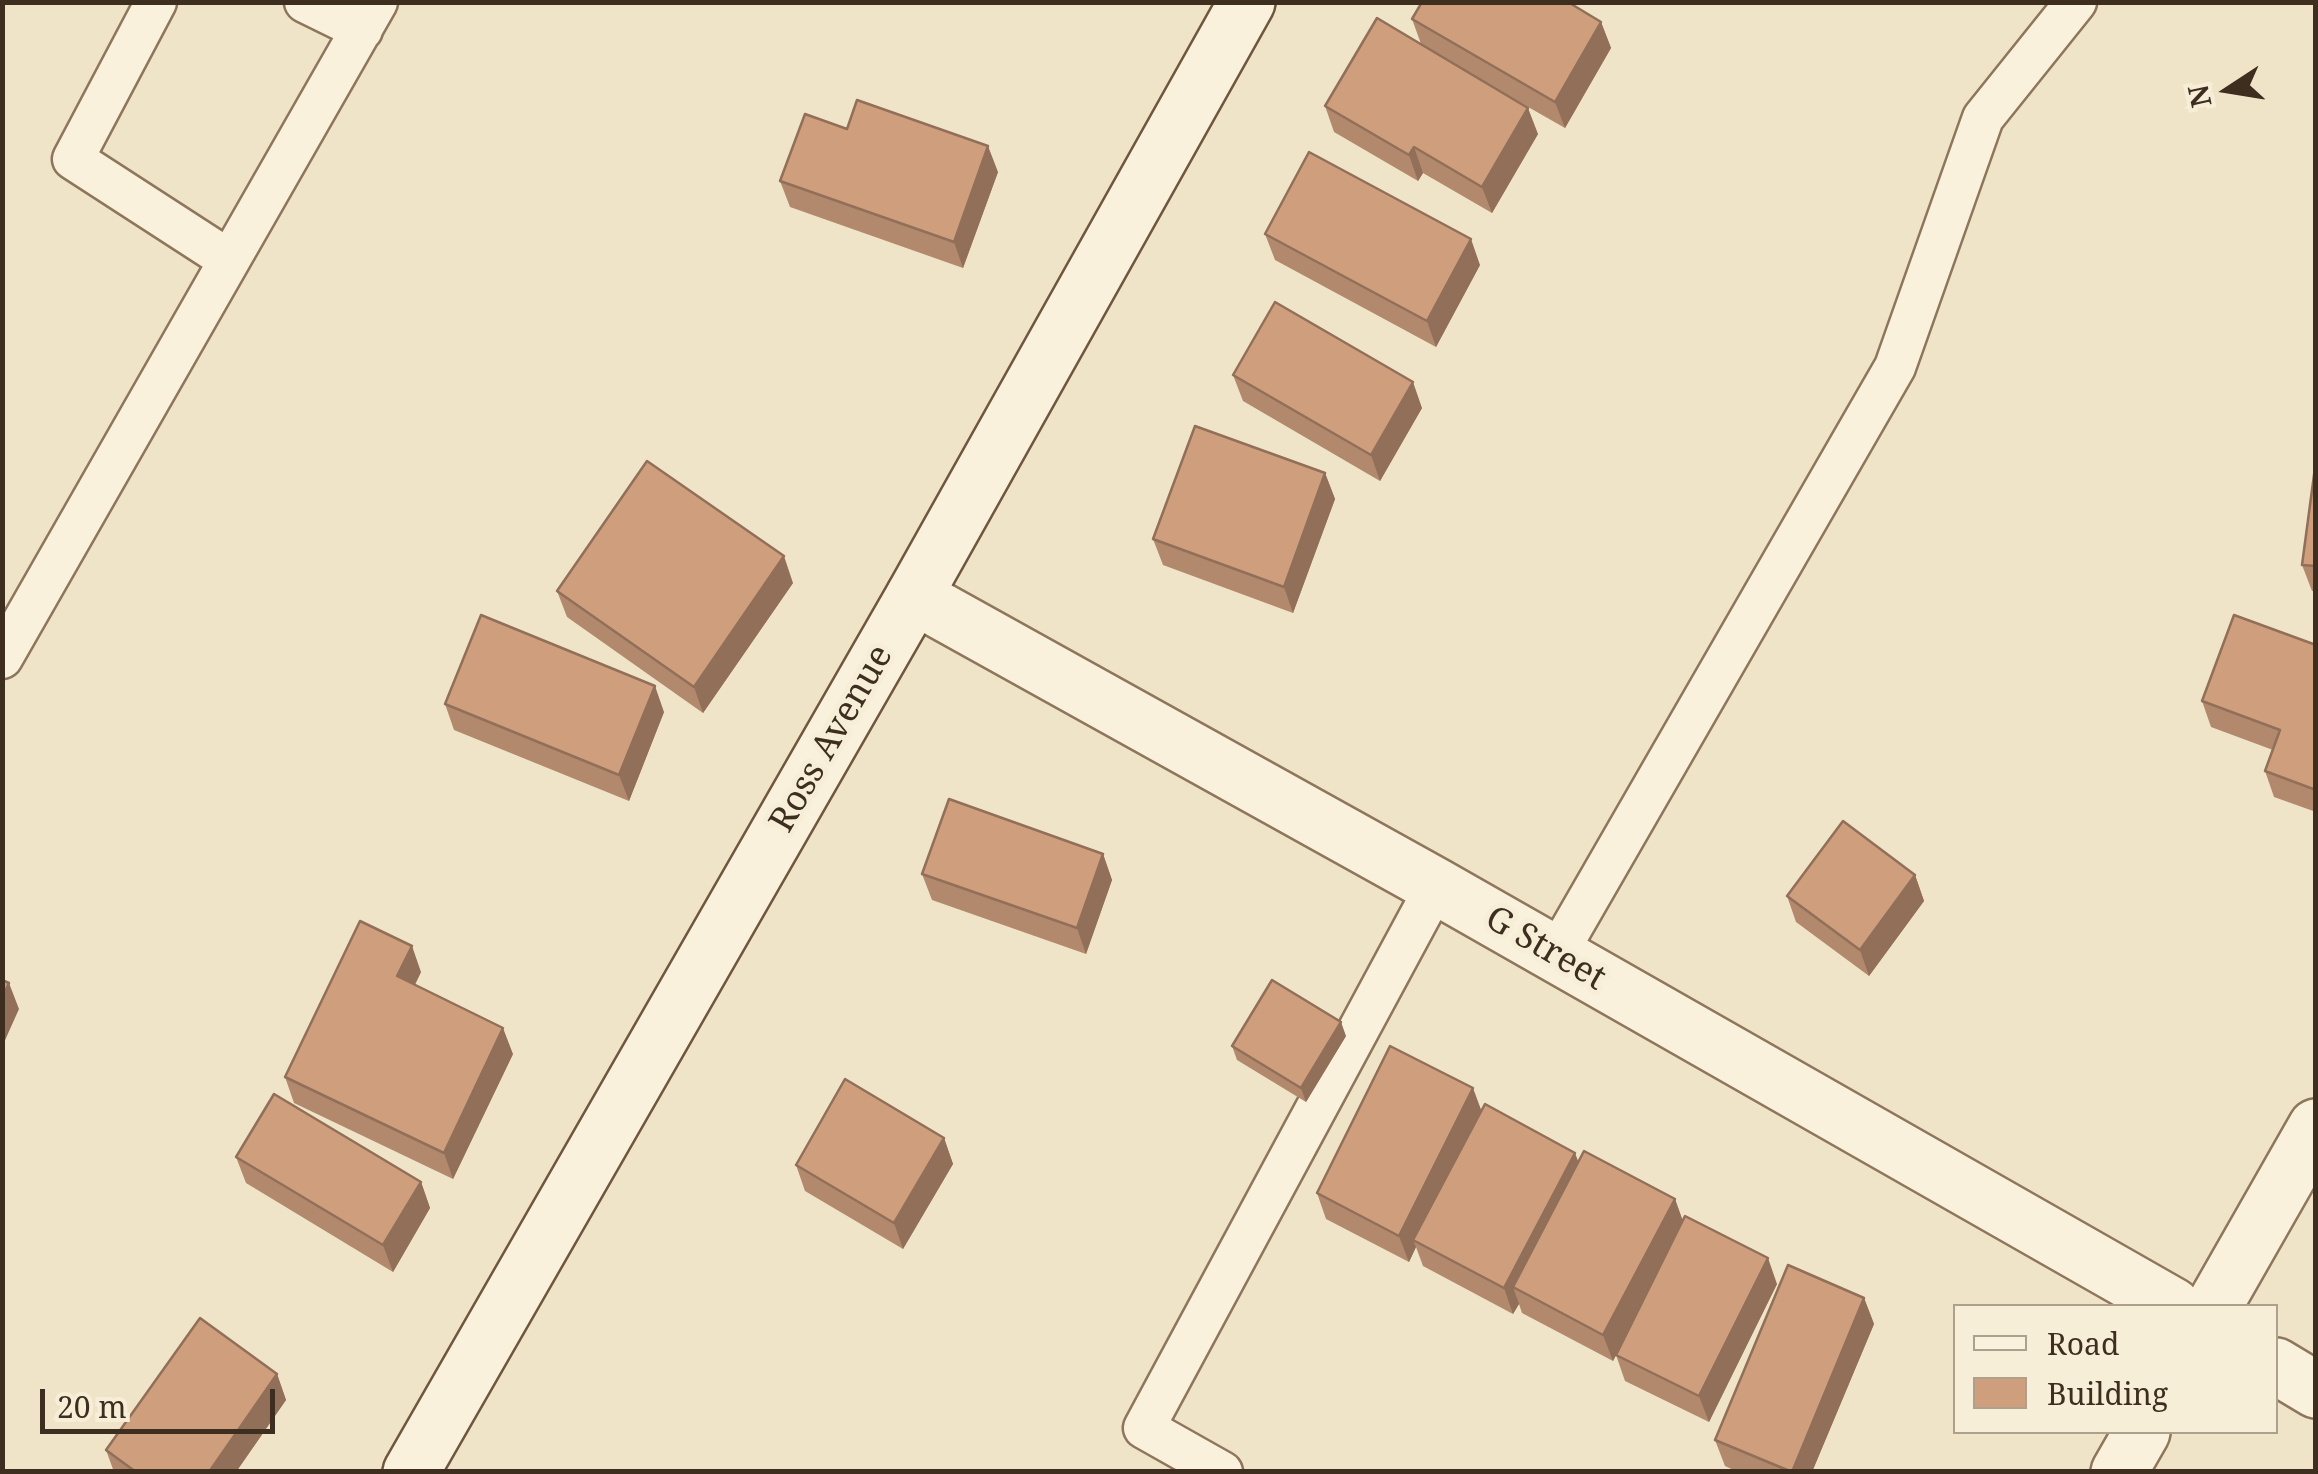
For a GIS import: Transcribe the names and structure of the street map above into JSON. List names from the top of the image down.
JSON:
{
  "streets": {
    "street": ["Ross Avenue", "G Street"]
  },
  "crossings": [
    ["Ross Avenue", "G Street"]
  ],
  "legend": ["Road", "Building"],
  "scale_bar": "20 m",
  "north": "left"
}
